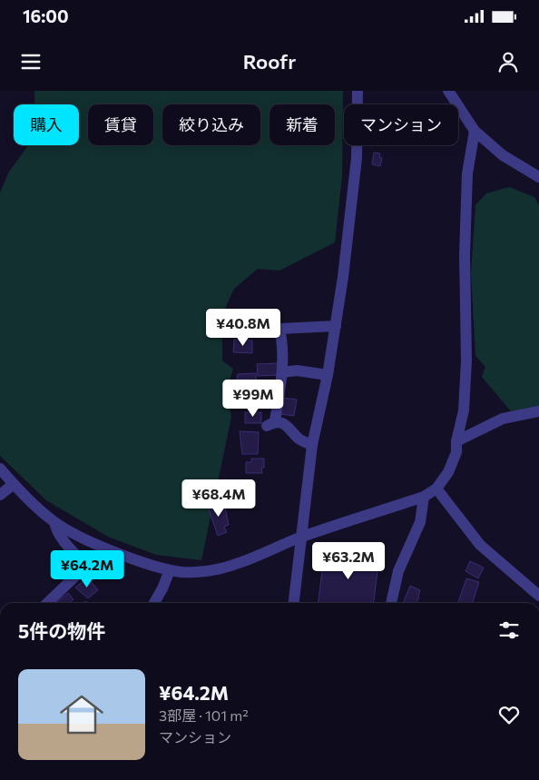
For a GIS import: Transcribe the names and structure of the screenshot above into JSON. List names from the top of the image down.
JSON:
{
  "page": {
    "status": "16:00",
    "header": "Roofr",
    "chip": [
      "購入",
      "賃貸",
      "絞り込み",
      "新着",
      "マンション"
    ],
    "price": [
      "¥40.8M",
      "¥99M",
      "¥68.4M",
      "¥63.2M",
      "¥64.2M"
    ],
    "heading": "5件の物件",
    "list": [
      {
        "name": "¥64.2M",
        "note": "3部屋 · 101 m² · マンション"
      }
    ]
  }
}
